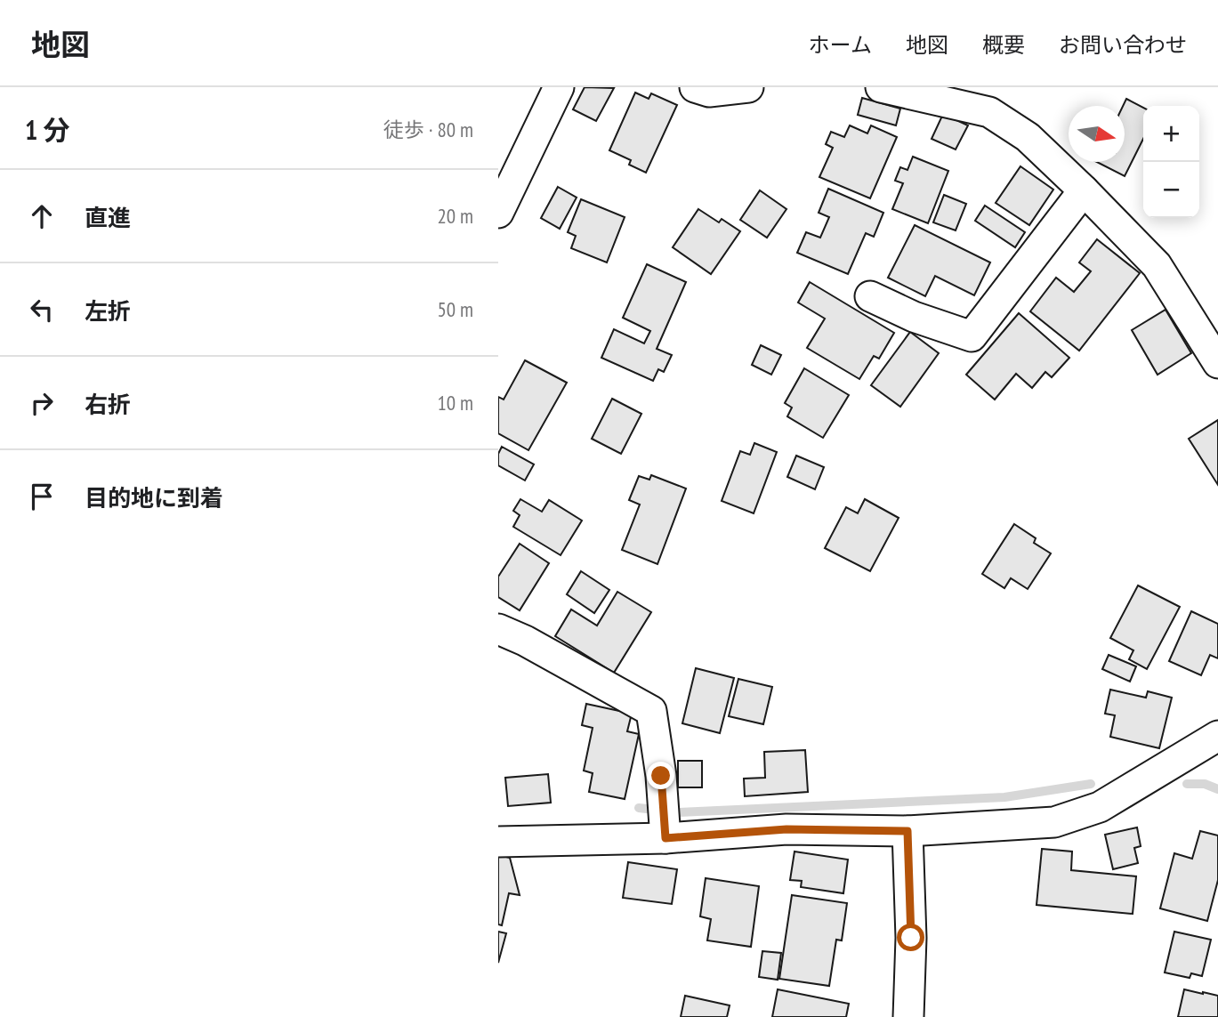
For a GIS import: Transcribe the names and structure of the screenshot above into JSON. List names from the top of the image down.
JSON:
{
  "north": "right",
  "page": {
    "header": "地図",
    "nav": [
      "ホーム",
      "地図",
      "概要",
      "お問い合わせ"
    ],
    "heading": ["1 分", "徒歩 · 80 m"],
    "map_buttons": ["+", "−"],
    "list": [
      ["直進", "20 m"],
      ["左折", "50 m"],
      ["右折", "10 m"],
      "目的地に到着"
    ]
  }
}
